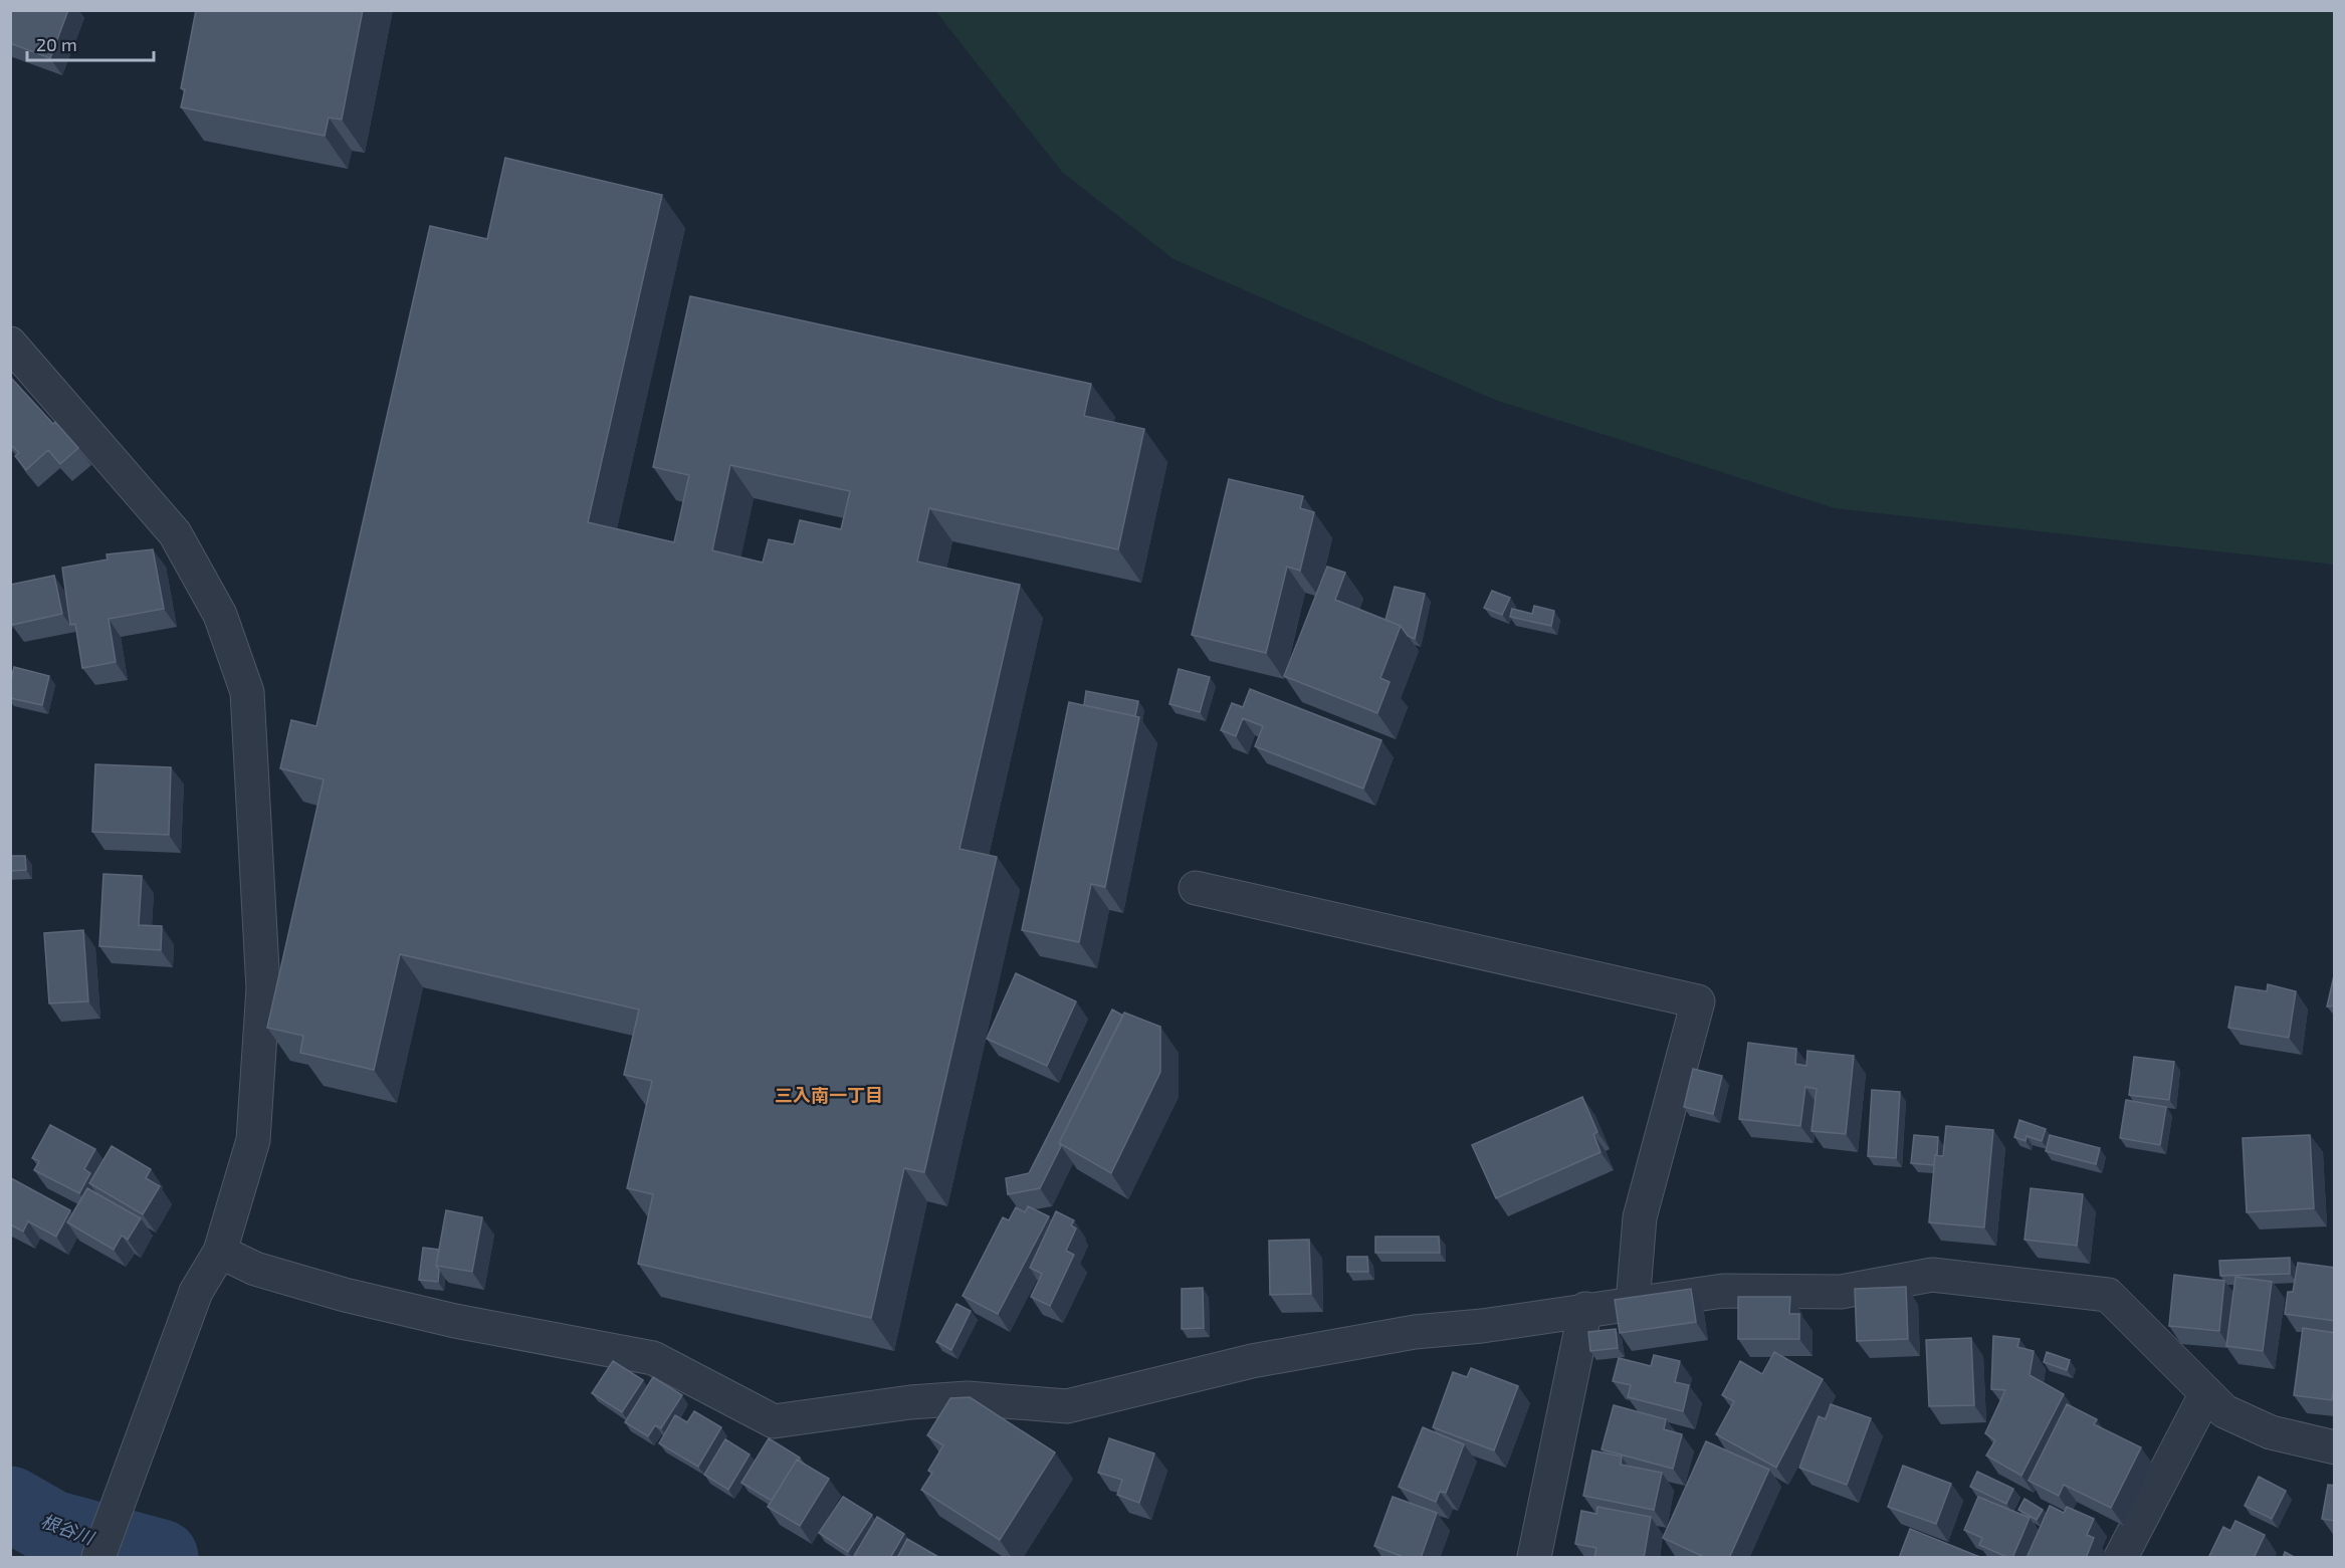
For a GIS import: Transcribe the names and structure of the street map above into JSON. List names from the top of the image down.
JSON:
{
  "districts": ["三入南一丁目"],
  "water": ["根谷川"],
  "scale_bar": "20 m"
}
